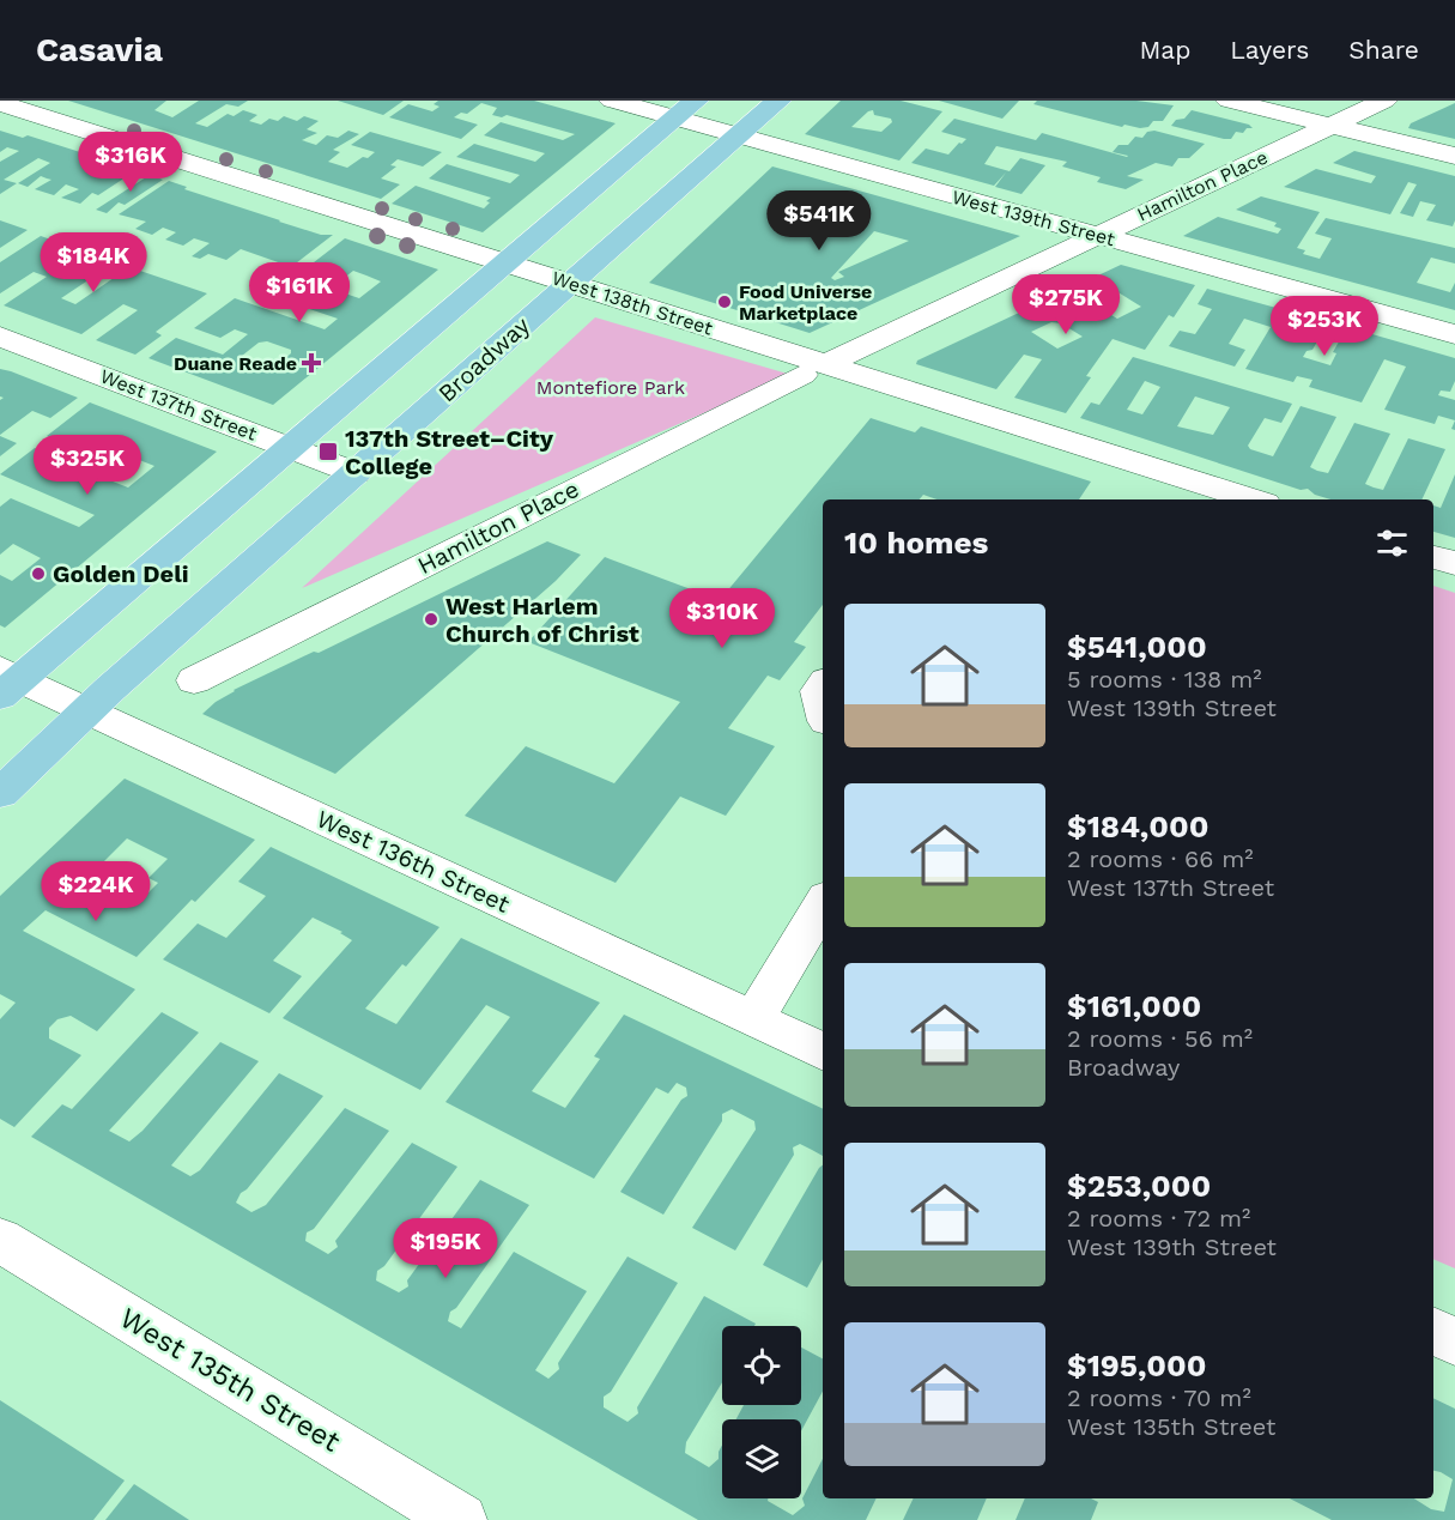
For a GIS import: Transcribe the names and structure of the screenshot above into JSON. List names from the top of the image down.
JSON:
{
  "streets": {
    "main road": ["Broadway"],
    "street": [
      "Hamilton Place",
      "West 139th Street",
      "West 138th Street",
      "West 137th Street",
      "West 136th Street",
      "West 135th Street"
    ]
  },
  "crossings": [
    ["Hamilton Place", "West 139th Street"],
    ["Hamilton Place", "West 138th Street"],
    ["West 139th Street", "Broadway"],
    ["West 138th Street", "Broadway"],
    ["Broadway", "West 137th Street"],
    ["Broadway", "West 136th Street"]
  ],
  "parks": ["Montefiore Park"],
  "places": {
    "other": ["Food Universe Marketplace", "Golden Deli", "West Harlem Church of Christ"],
    "health": ["Duane Reade"],
    "transit": ["137th Street–City College"]
  },
  "page": {
    "header": "Casavia",
    "nav": ["Map", "Layers", "Share"],
    "price": [
      "$316K",
      "$541K",
      "$184K",
      "$161K",
      "$275K",
      "$253K",
      "$325K",
      "$310K",
      "$224K",
      "$195K"
    ],
    "heading": "10 homes",
    "list": [
      {
        "name": "$541,000",
        "note": "5 rooms · 138 m² · West 139th Street"
      },
      {
        "name": "$184,000",
        "note": "2 rooms · 66 m² · West 137th Street"
      },
      {
        "name": "$161,000",
        "note": "2 rooms · 56 m² · Broadway"
      },
      {
        "name": "$253,000",
        "note": "2 rooms · 72 m² · West 139th Street"
      },
      {
        "name": "$195,000",
        "note": "2 rooms · 70 m² · West 135th Street"
      }
    ]
  }
}
